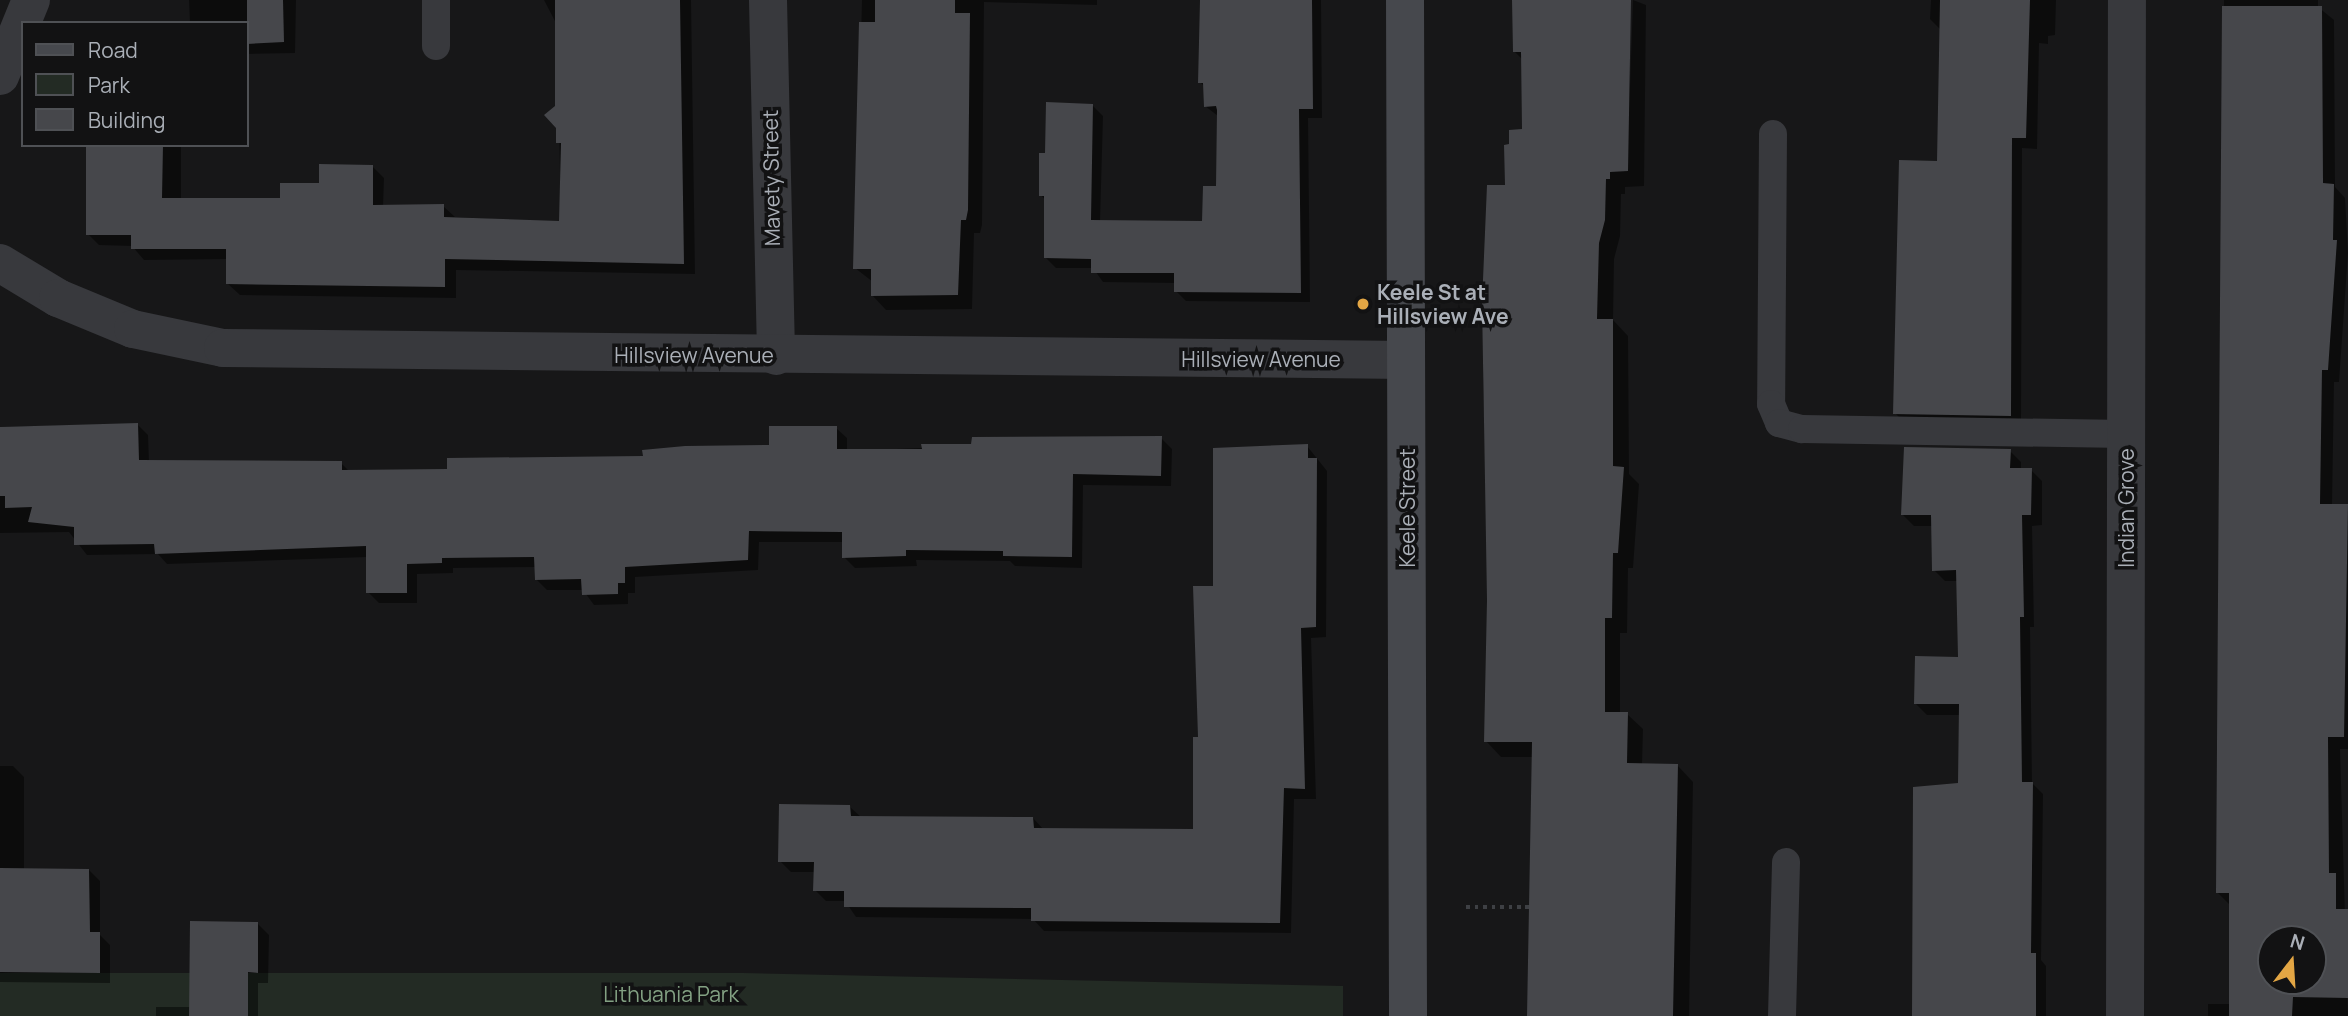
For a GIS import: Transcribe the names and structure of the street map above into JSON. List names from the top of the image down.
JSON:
{
  "streets": {
    "main road": ["Keele Street"],
    "street": ["Mavety Street", "Hillsview Avenue", "Indian Grove"]
  },
  "crossings": [
    ["Mavety Street", "Hillsview Avenue"],
    ["Hillsview Avenue", "Keele Street"]
  ],
  "parks": ["Lithuania Park"],
  "places": ["Keele St at Hillsview Ave"],
  "legend": ["Road", "Park", "Building"],
  "north": "top"
}
